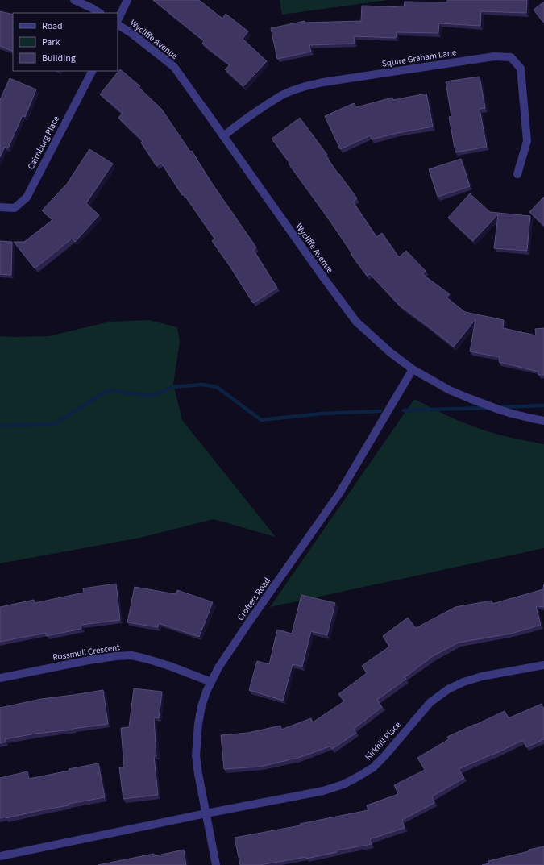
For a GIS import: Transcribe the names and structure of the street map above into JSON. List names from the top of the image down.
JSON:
{
  "streets": {
    "street": [
      "Wycliffe Avenue",
      "Squire Graham Lane",
      "Cairnburg Place",
      "Crofters Road",
      "Rossmull Crescent",
      "Kirkhill Place"
    ]
  },
  "crossings": [
    ["Wycliffe Avenue", "Squire Graham Lane"],
    ["Wycliffe Avenue", "Crofters Road"],
    ["Crofters Road", "Rossmull Crescent"],
    ["Crofters Road", "Kirkhill Place"]
  ],
  "legend": ["Road", "Park", "Building"]
}
